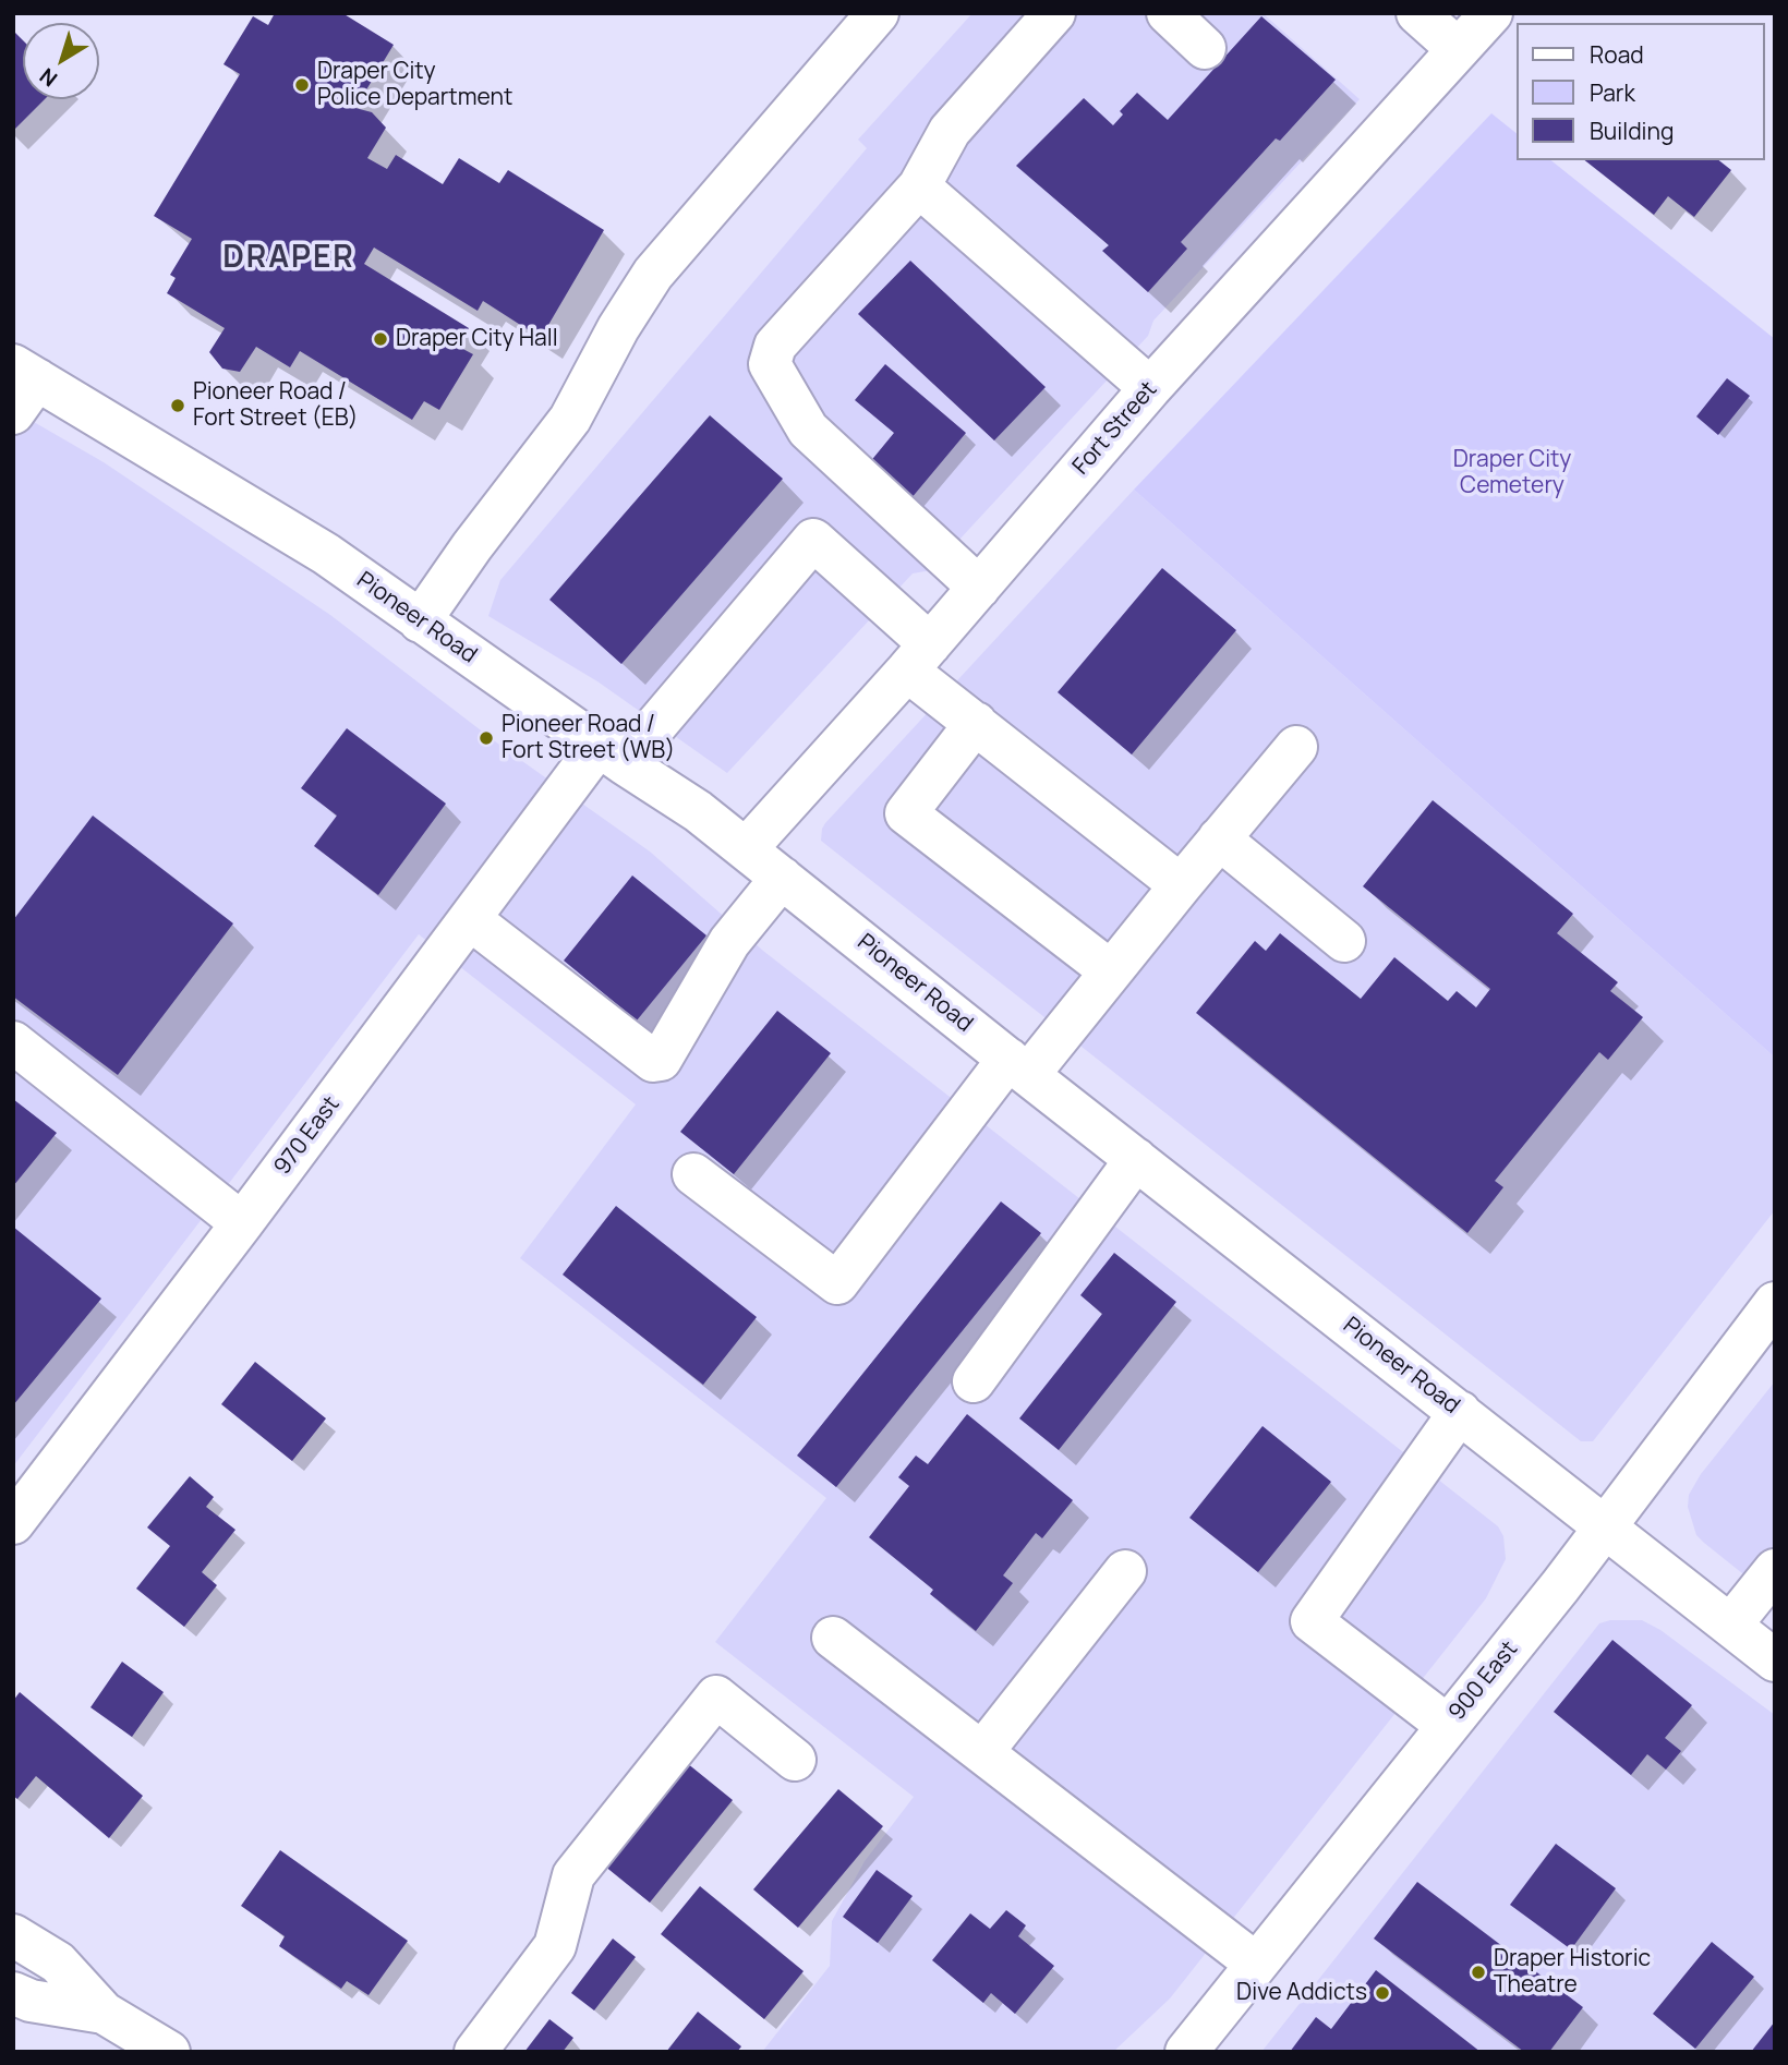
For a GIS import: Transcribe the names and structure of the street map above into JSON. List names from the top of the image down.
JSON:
{
  "streets": {
    "street": [
      "Fort Street",
      "Pioneer Road",
      "970 East",
      "900 East"
    ]
  },
  "crossings": [
    ["Fort Street", "Pioneer Road"],
    ["Fort Street", "970 East"],
    ["Pioneer Road", "970 East"],
    ["Pioneer Road", "900 East"]
  ],
  "districts": ["DRAPER"],
  "parks": ["Draper City Cemetery"],
  "places": [
    "Draper City Police Department",
    "Draper City Hall",
    "Pioneer Road / Fort Street (EB)",
    "Pioneer Road / Fort Street (WB)",
    "Draper Historic Theatre",
    "Dive Addicts"
  ],
  "legend": ["Road", "Park", "Building"],
  "north": "bottom left"
}
